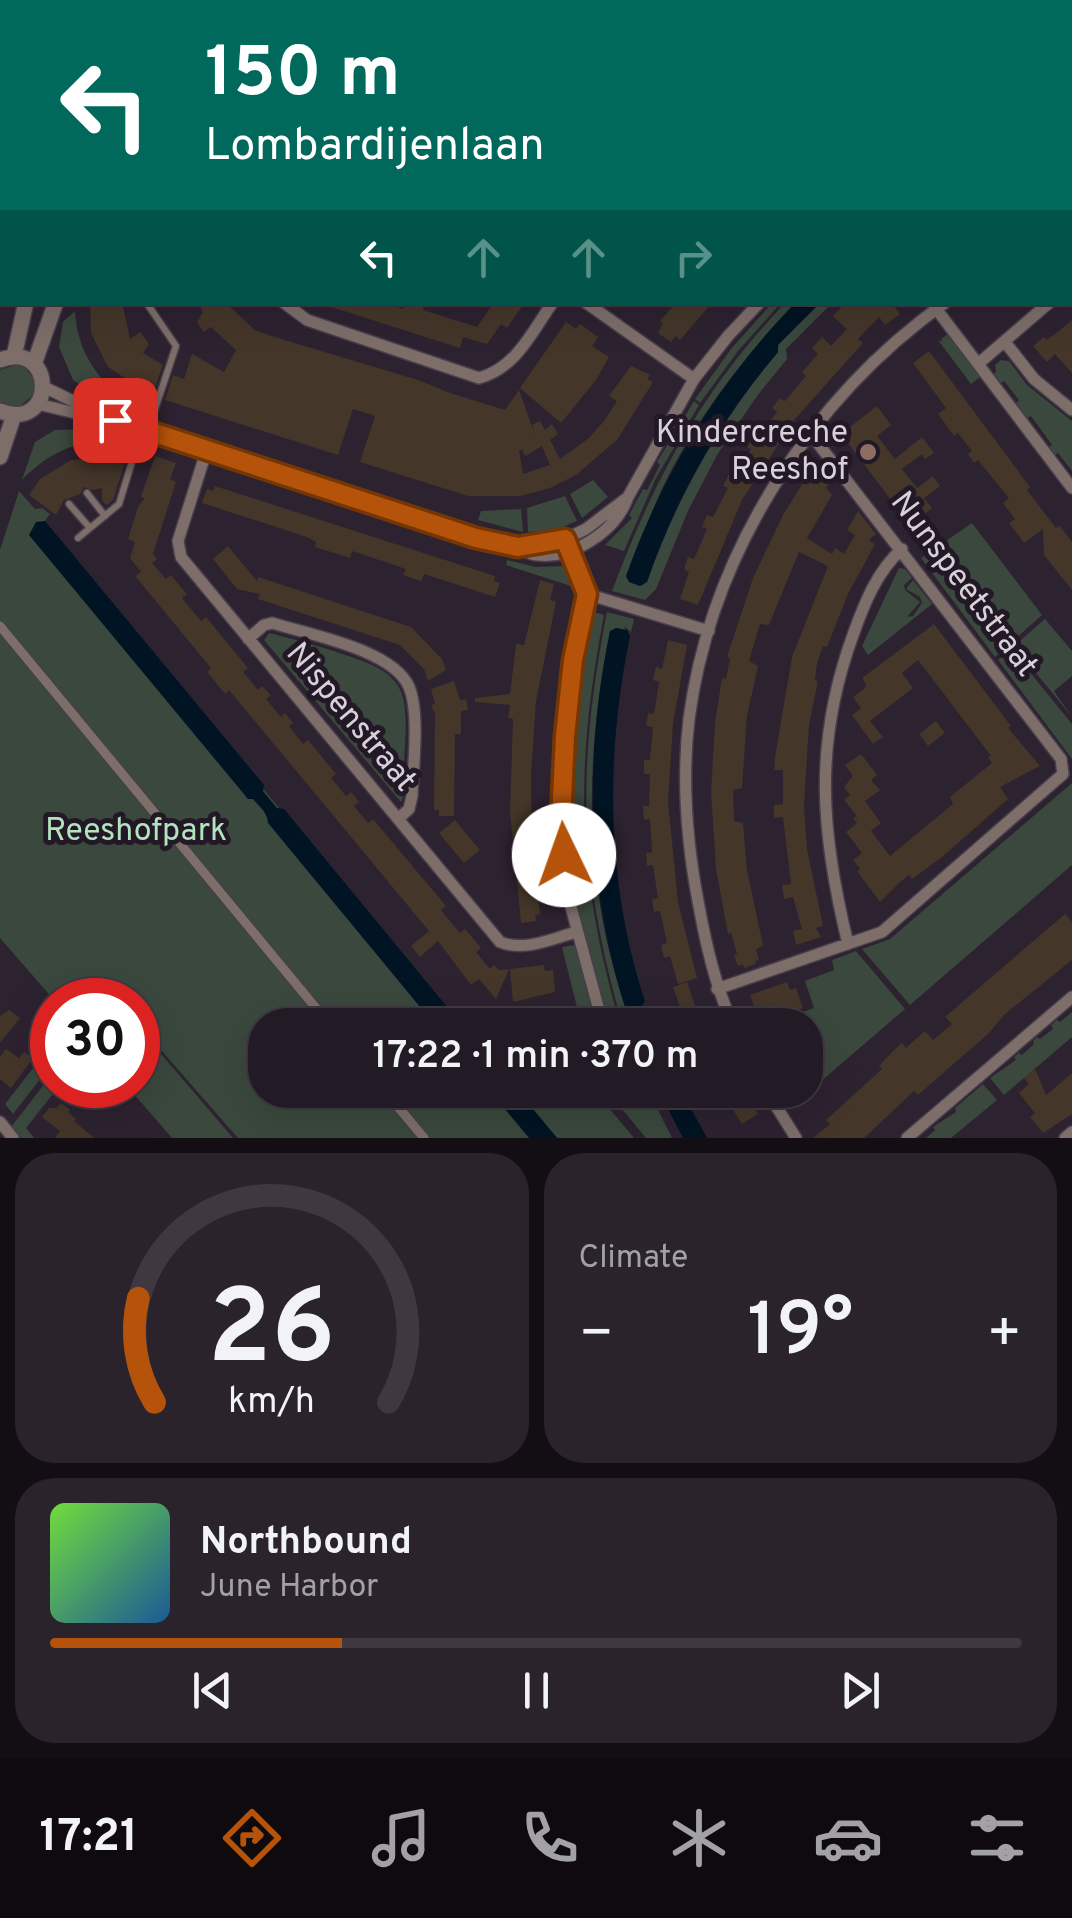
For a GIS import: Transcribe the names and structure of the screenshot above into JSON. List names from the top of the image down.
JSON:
{
  "streets": {
    "street": ["Nunspeetstraat", "Nispenstraat"]
  },
  "parks": ["Reeshofpark"],
  "places": ["Kindercreche Reeshof"],
  "page": {
    "turn": ["150 m", "Lombardijenlaan"],
    "limit": "30",
    "trip": "17:22 · 1 min · 370 m",
    "tile": "Climate",
    "heat": ["−", "19°", "+"],
    "song": ["Northbound", "June Harbor"],
    "tabs": "17:21",
    "gauge": ["26", "km/h"]
  }
}
